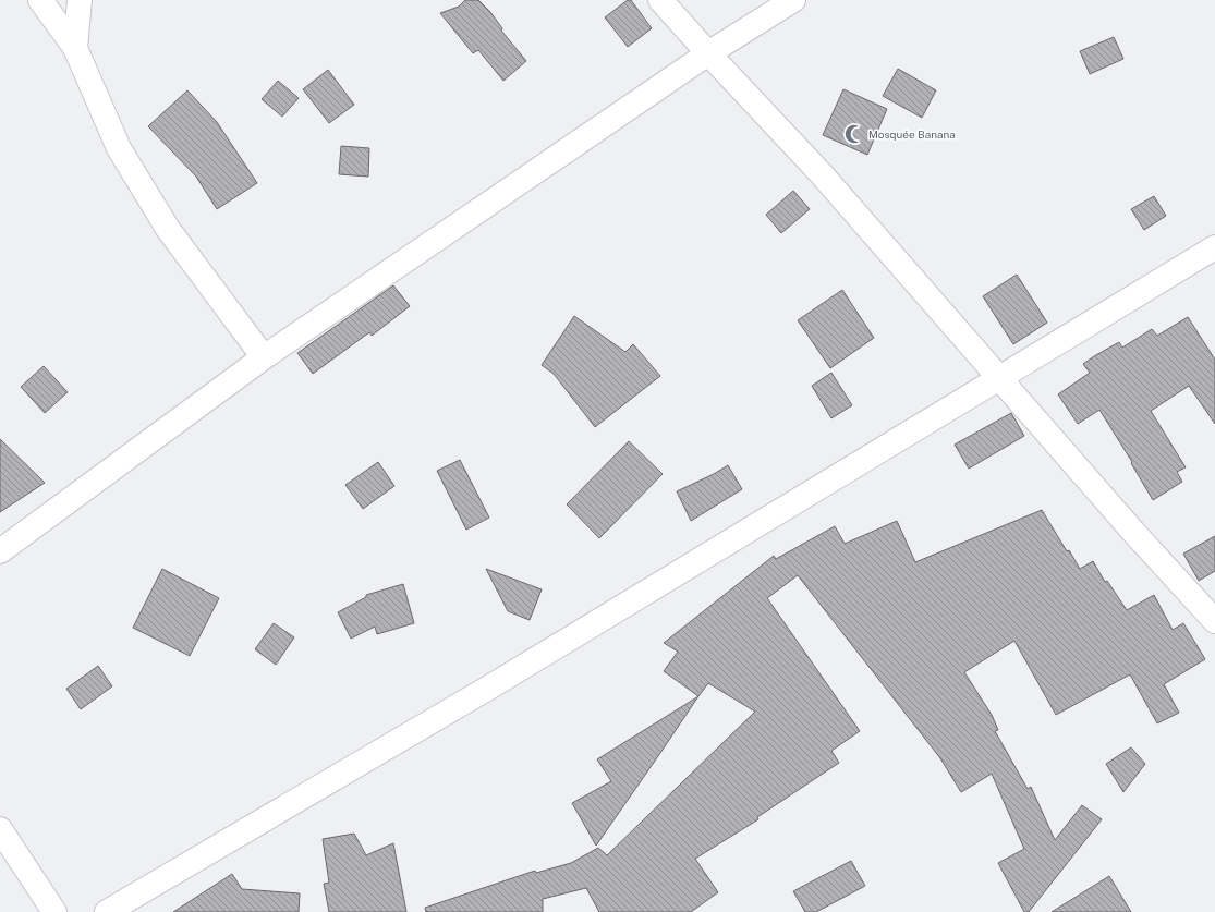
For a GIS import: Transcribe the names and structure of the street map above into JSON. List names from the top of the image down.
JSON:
{
  "places": {
    "mosque": ["Mosquée Banana"]
  }
}
